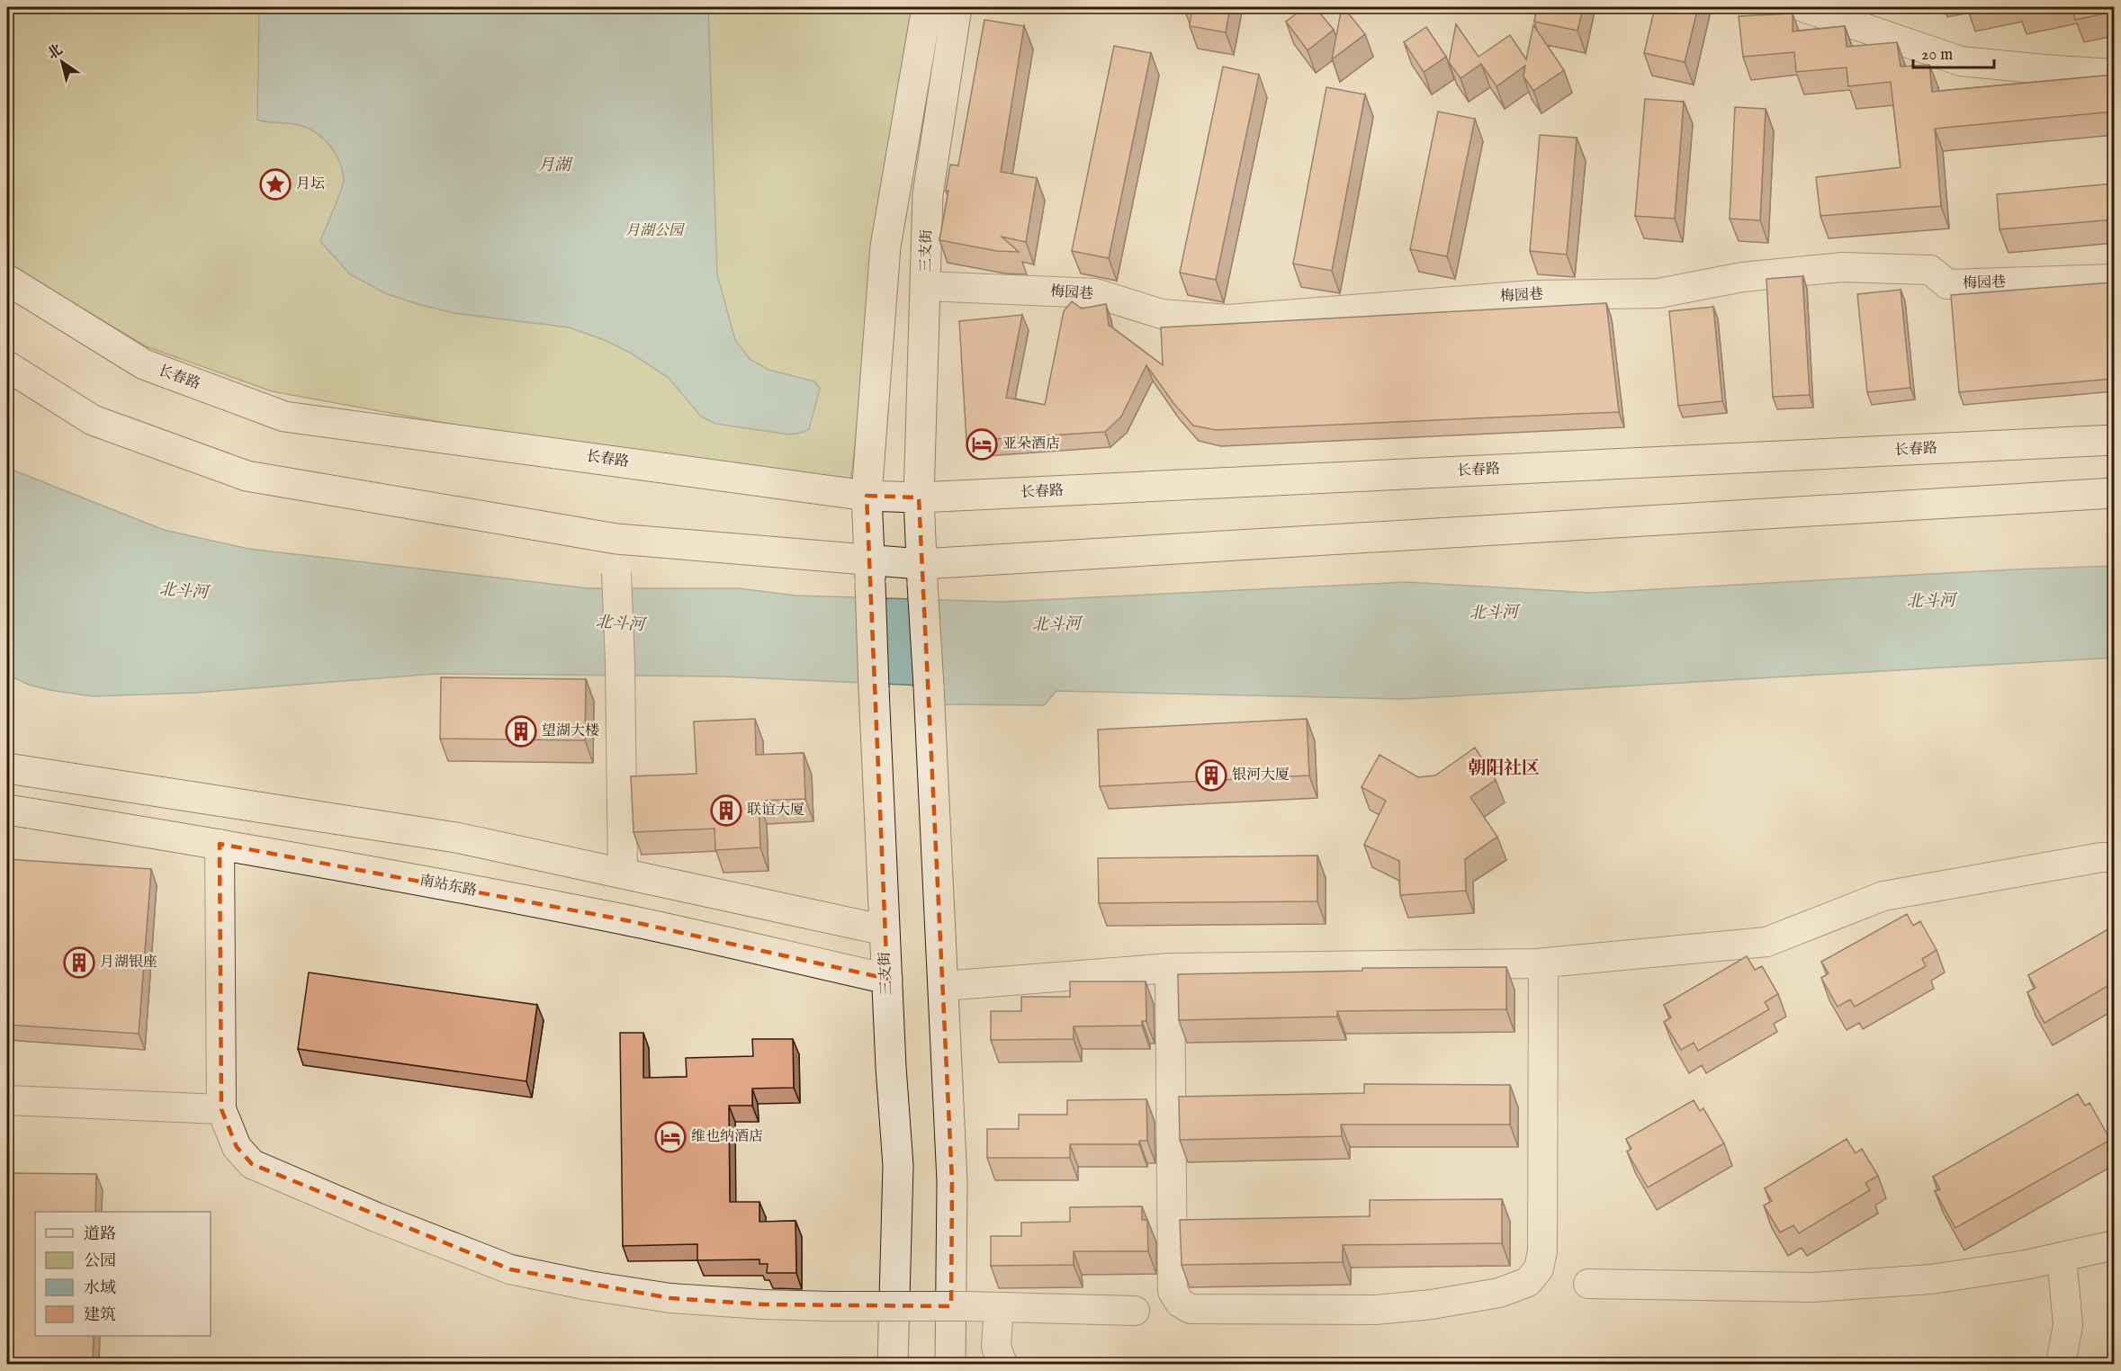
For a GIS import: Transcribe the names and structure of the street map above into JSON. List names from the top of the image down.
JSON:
{
  "streets": {
    "main road": ["三支街", "长春路", "南站东路"],
    "street": ["梅园巷"]
  },
  "crossings": [
    ["三支街", "梅园巷"],
    ["三支街", "长春路"],
    ["三支街", "南站东路"]
  ],
  "districts": ["朝阳社区"],
  "water": ["月湖", "北斗河"],
  "parks": ["月湖公园"],
  "places": {
    "place": ["月坛"],
    "hotel": ["亚朵酒店", "维也纳酒店"],
    "building": [
      "望湖大楼",
      "银河大厦",
      "联谊大厦",
      "月湖银座"
    ]
  },
  "legend": [
    "道路",
    "公园",
    "水域",
    "建筑"
  ],
  "scale_bar": "20 m",
  "north": "top left"
}
